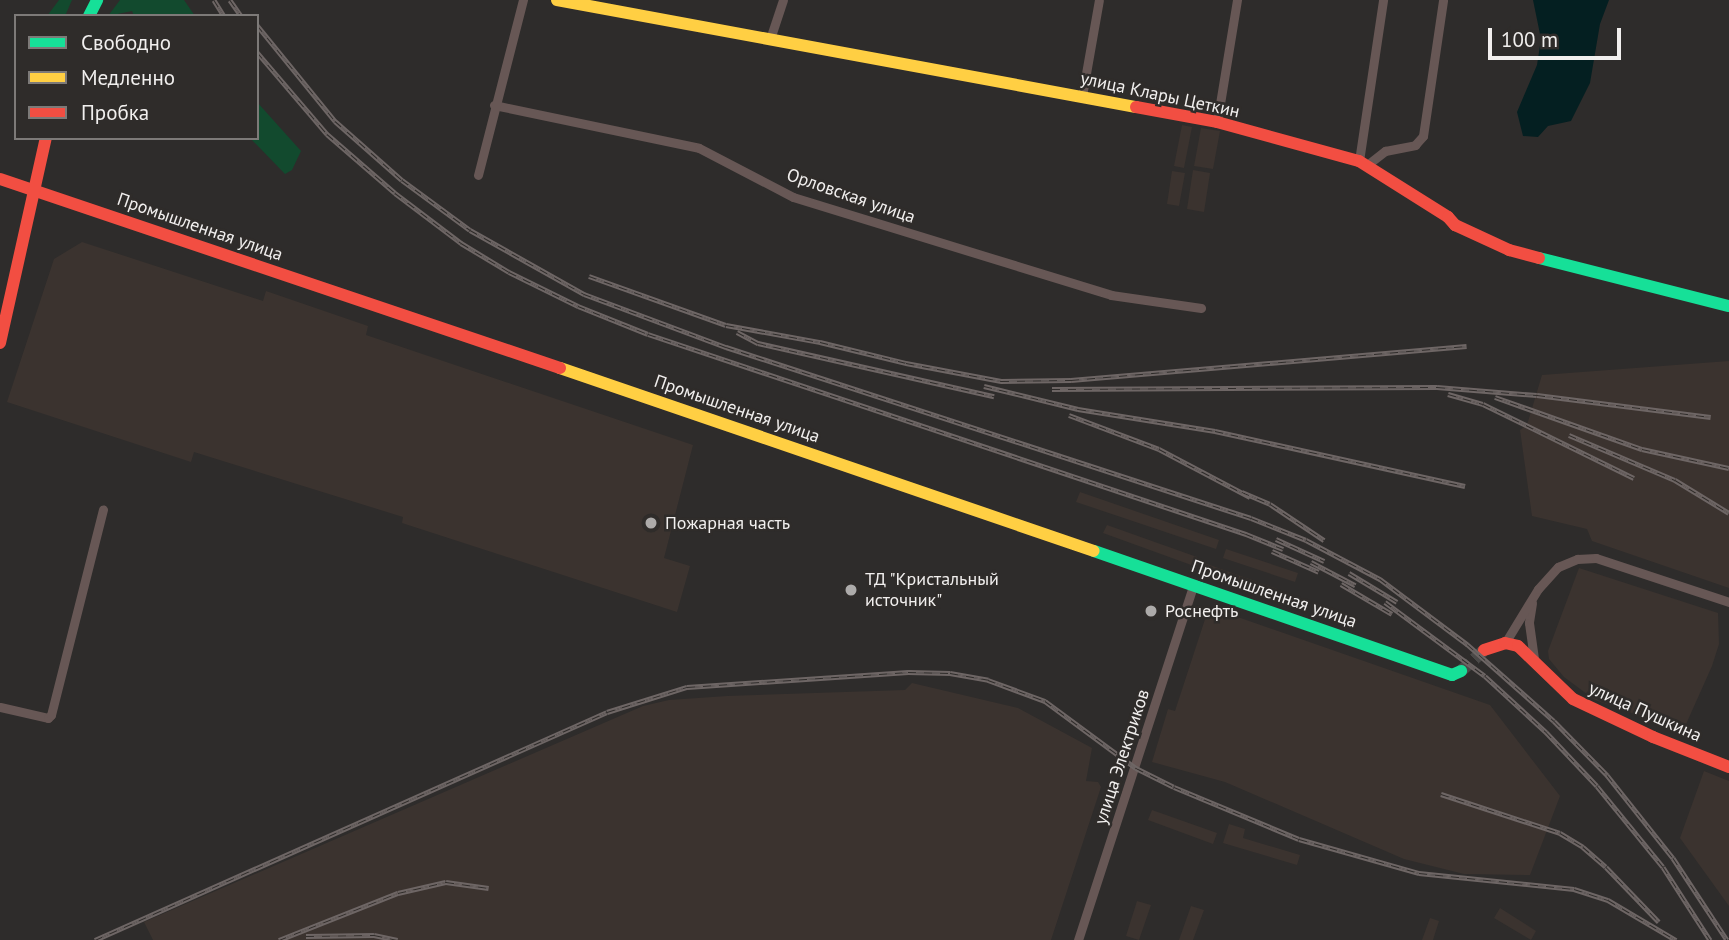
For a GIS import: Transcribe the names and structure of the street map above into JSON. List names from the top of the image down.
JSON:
{
  "streets": {
    "main road": ["улица Клары Цеткин", "Промышленная улица", "улица Пушкина"],
    "street": ["Орловская улица", "улица Электриков"]
  },
  "crossings": [
    ["Промышленная улица", "улица Электриков"]
  ],
  "places": ["Пожарная часть", "ТД \"Кристальный источник\"", "Роснефть"],
  "legend": ["Свободно", "Медленно", "Пробка"],
  "scale_bar": "100 m"
}
